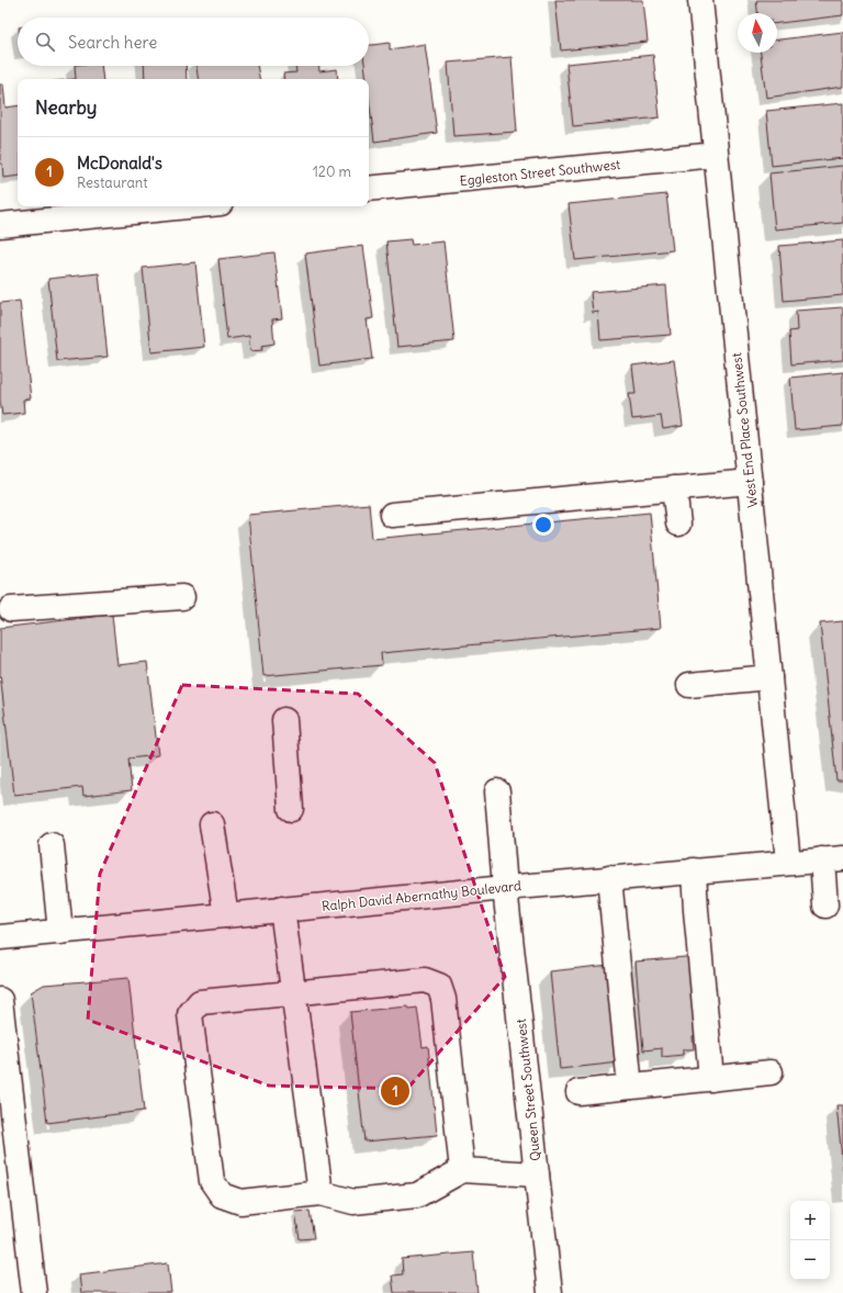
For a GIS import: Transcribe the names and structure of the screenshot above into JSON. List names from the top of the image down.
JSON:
{
  "streets": {
    "street": [
      "Eggleston Street Southwest",
      "West End Place Southwest",
      "Ralph David Abernathy Boulevard",
      "Queen Street Southwest"
    ]
  },
  "crossings": [
    ["Eggleston Street Southwest", "West End Place Southwest"],
    ["West End Place Southwest", "Ralph David Abernathy Boulevard"],
    ["Ralph David Abernathy Boulevard", "Queen Street Southwest"]
  ],
  "north": "top",
  "page": {
    "search": "Search here",
    "heading": "Nearby",
    "list": [
      {
        "mark": "1",
        "name": "McDonald's",
        "note": "Restaurant",
        "value": "120 m"
      }
    ],
    "pins": "1",
    "map_buttons": ["+", "−"]
  }
}
